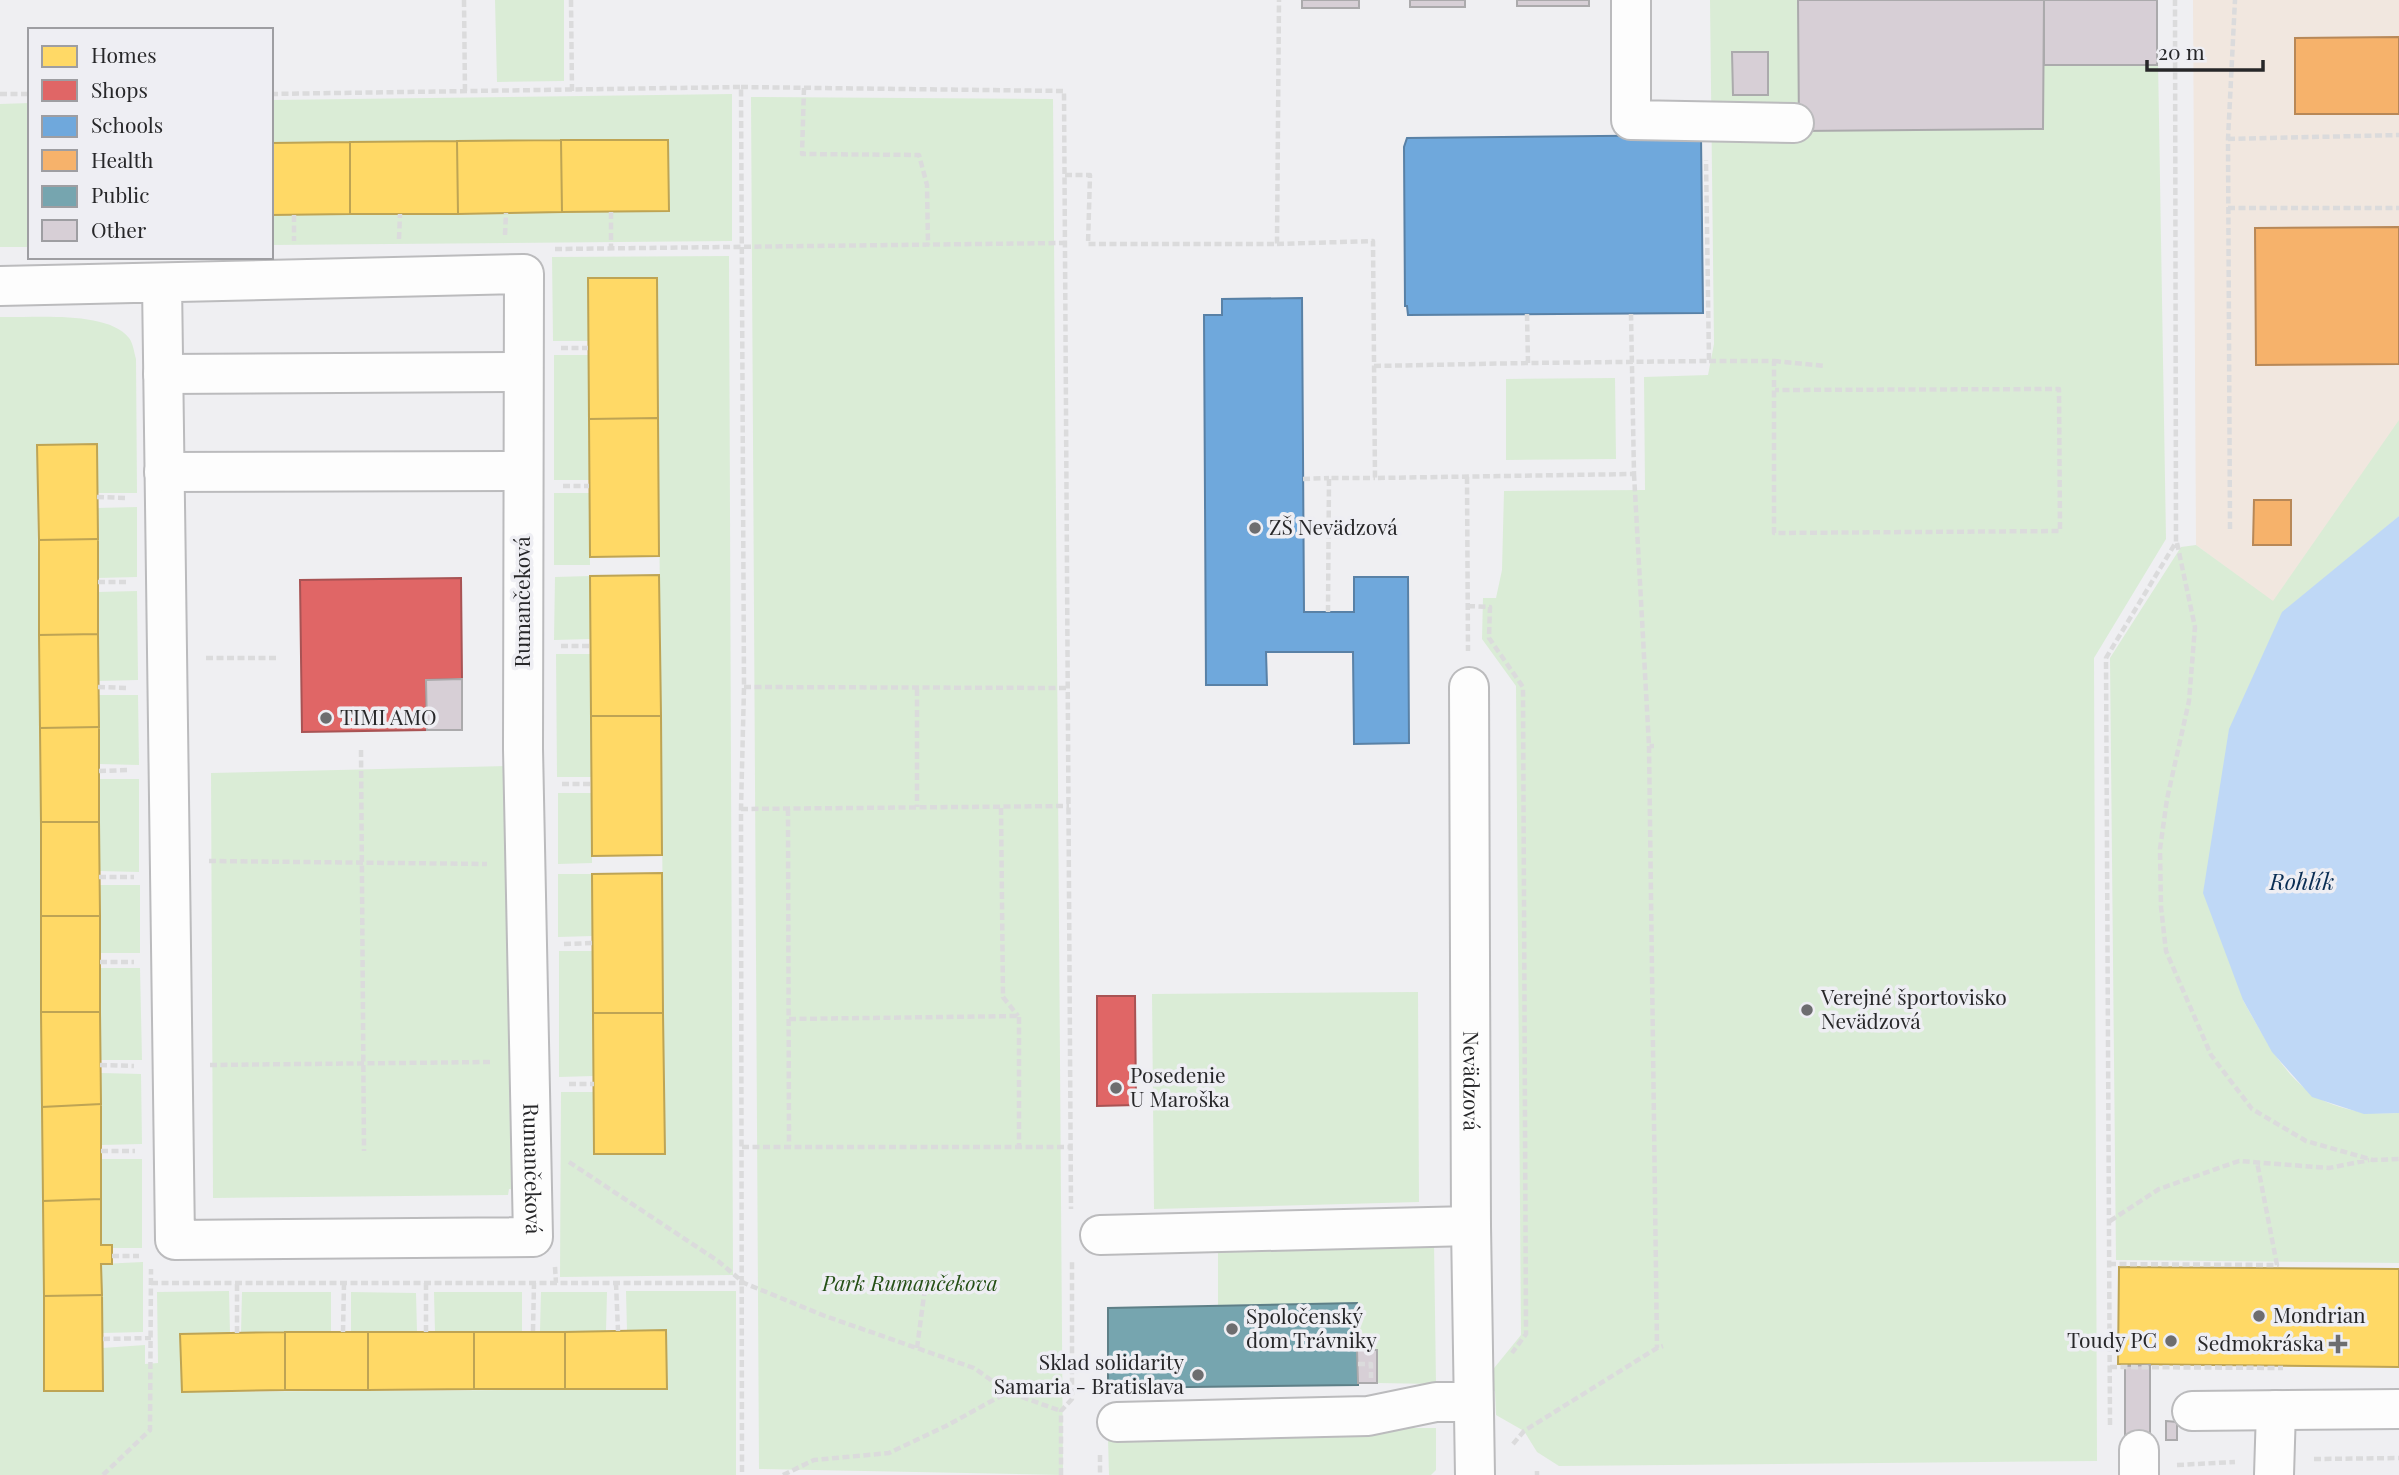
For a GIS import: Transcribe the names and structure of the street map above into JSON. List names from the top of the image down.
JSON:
{
  "streets": {
    "street": ["Rumančeková", "Nevädzová"]
  },
  "water": ["Rohlík"],
  "parks": ["Park Rumančekova"],
  "places": {
    "other": [
      "ZŠ Nevädzová",
      "TIMI AMO",
      "Verejné športovisko Nevädzová",
      "Posedenie U Maroška",
      "Mondrian",
      "Spoločenský dom Trávniky",
      "Toudy PC",
      "Sklad solidarity Samaria - Bratislava"
    ],
    "health": ["Sedmokráska"]
  },
  "legend": [
    "Homes",
    "Shops",
    "Schools",
    "Health",
    "Public",
    "Other"
  ],
  "scale_bar": "20 m"
}
